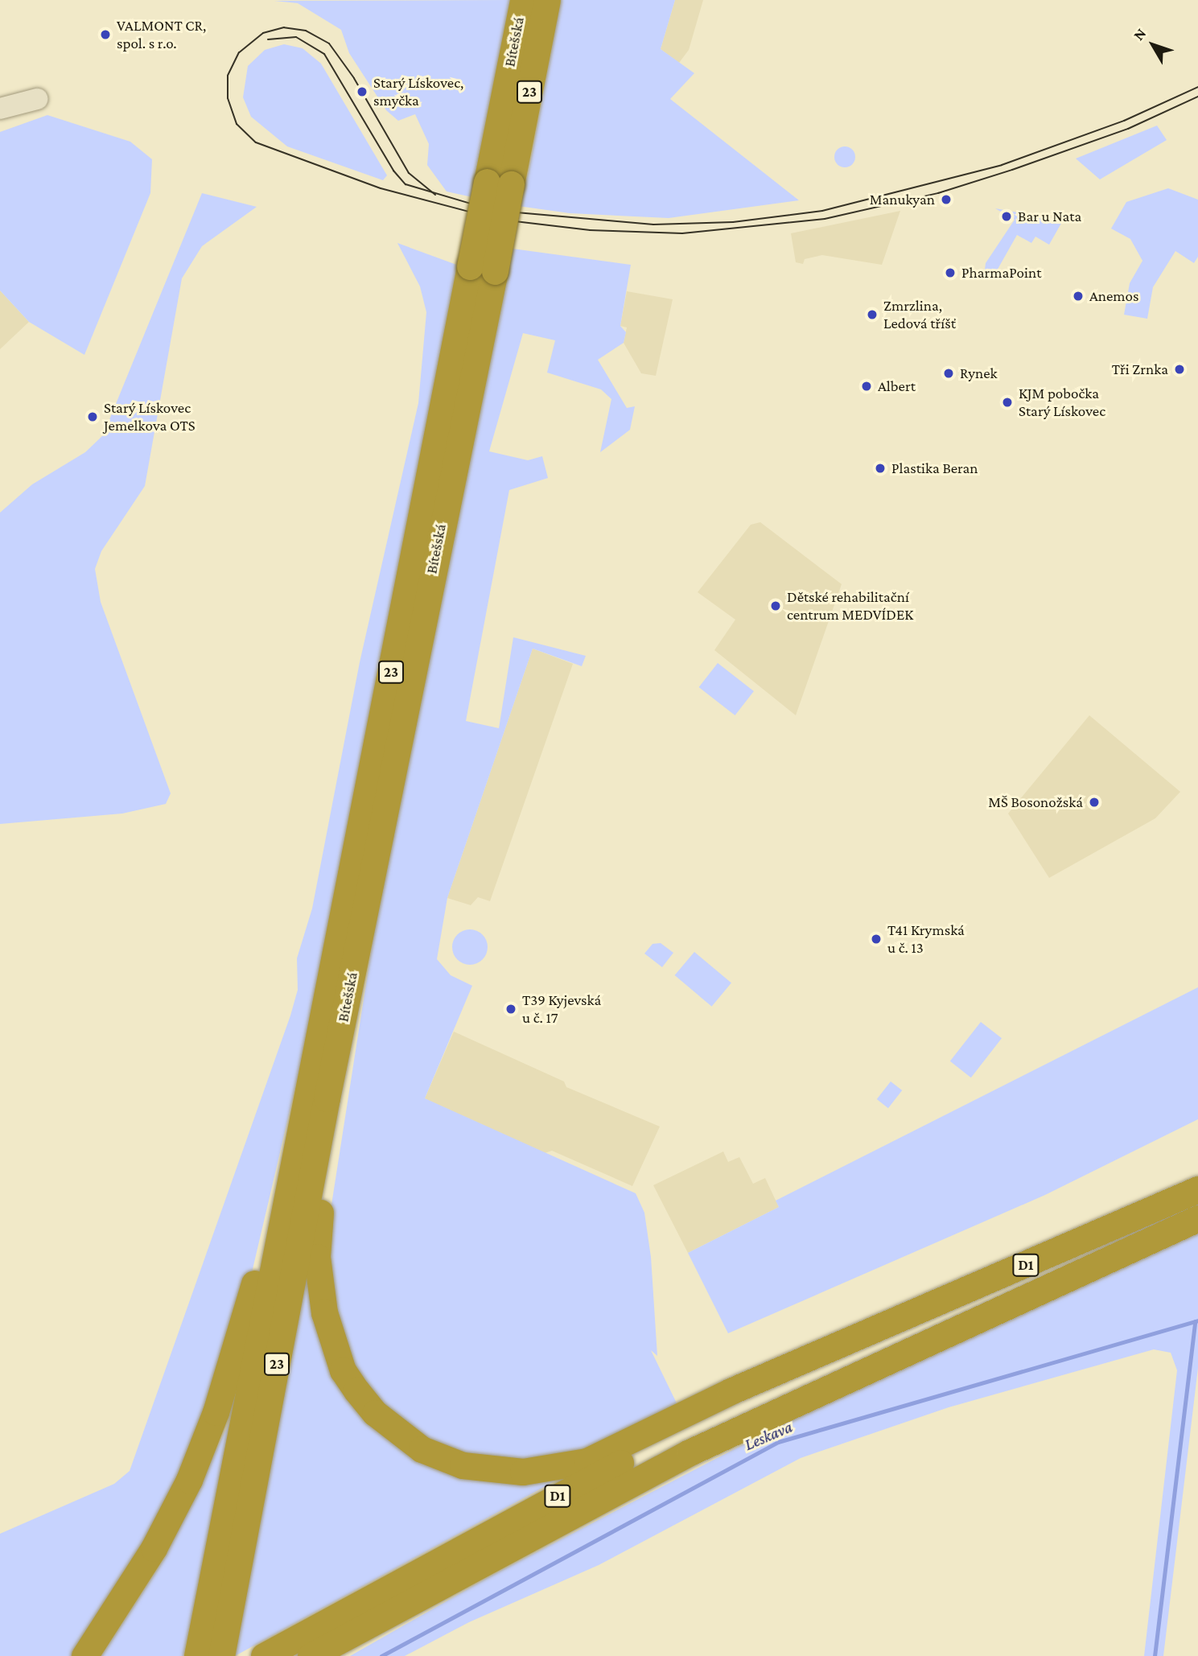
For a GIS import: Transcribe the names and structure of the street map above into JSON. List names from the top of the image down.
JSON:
{
  "streets": {
    "highway": ["Bítešská", "23", "D1"]
  },
  "crossings": [
    ["Bítešská", "23"]
  ],
  "water": ["Leskava"],
  "places": [
    "VALMONT CR, spol. s r.o.",
    "Starý Lískovec, smyčka",
    "Manukyan",
    "Bar u Nata",
    "PharmaPoint",
    "Anemos",
    "Zmrzlina, Ledová tříšť",
    "Tři Zrnka",
    "Rynek",
    "Albert",
    "KJM pobočka Starý Lískovec",
    "Starý Lískovec Jemelkova OTS",
    "Plastika Beran",
    "Dětské rehabilitační centrum MEDVÍDEK",
    "MŠ Bosonožská",
    "T41 Krymská u č. 13",
    "T39 Kyjevská u č. 17"
  ],
  "north": "top left"
}
